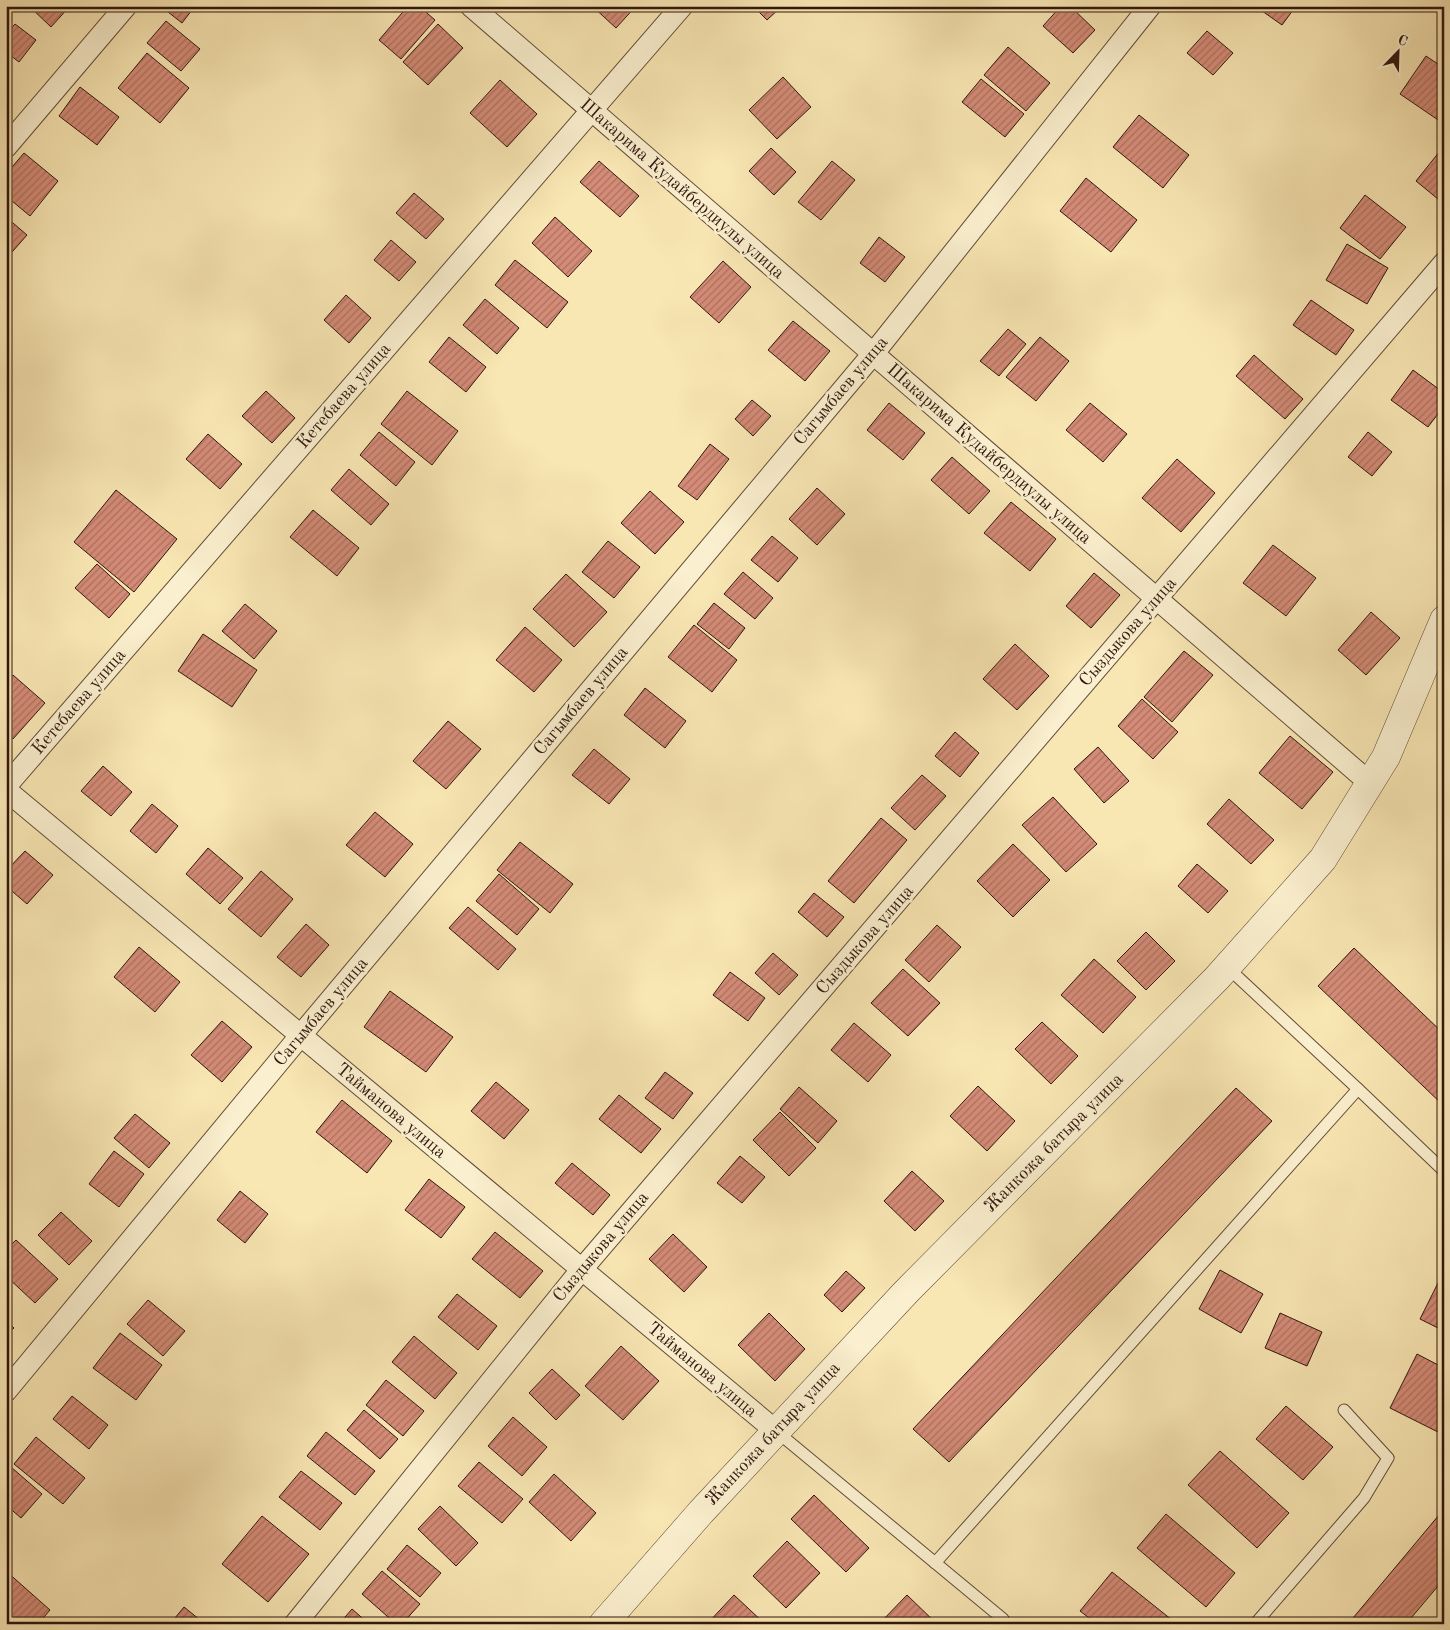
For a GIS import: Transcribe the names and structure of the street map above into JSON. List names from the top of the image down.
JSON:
{
  "streets": {
    "street": [
      "Шакарима Кудайбердиулы улица",
      "Сагымбаев улица",
      "Кетебаева улица",
      "Сыздыкова улица",
      "Тайманова улица",
      "Жанкожа батыра улица"
    ]
  },
  "crossings": [
    ["Шакарима Кудайбердиулы улица", "Сагымбаев улица"],
    ["Шакарима Кудайбердиулы улица", "Кетебаева улица"],
    ["Шакарима Кудайбердиулы улица", "Сыздыкова улица"],
    ["Шакарима Кудайбердиулы улица", "Жанкожа батыра улица"],
    ["Сагымбаев улица", "Тайманова улица"],
    ["Сыздыкова улица", "Тайманова улица"],
    ["Тайманова улица", "Жанкожа батыра улица"]
  ],
  "north": "top right"
}
